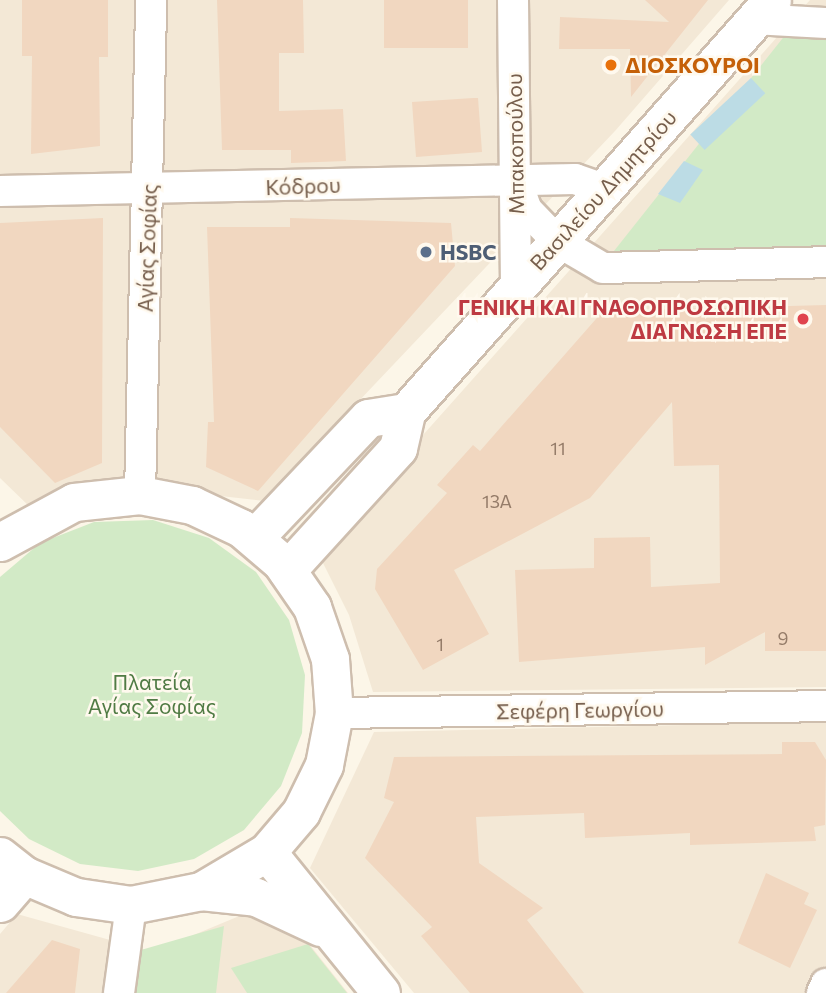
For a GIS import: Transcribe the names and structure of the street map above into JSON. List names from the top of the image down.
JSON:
{
  "streets": {
    "street": [
      "Μπακοπούλου",
      "Κόδρου",
      "Βασιλείου Δημητρίου",
      "Αγίας Σοφίας",
      "Σεφέρη Γεωργίου"
    ]
  },
  "crossings": [
    ["Μπακοπούλου", "Κόδρου"],
    ["Μπακοπούλου", "Βασιλείου Δημητρίου"],
    ["Κόδρου", "Βασιλείου Δημητρίου"],
    ["Κόδρου", "Αγίας Σοφίας"]
  ],
  "parks": ["Πλατεία Αγίας Σοφίας"],
  "places": ["ΔΙΟΣΚΟΥΡΟΙ", "HSBC", "ΓΕΝΙΚΗ ΚΑΙ ΓΝΑΘΟΠΡΟΣΩΠΙΚΗ ΔΙΑΓΝΩΣΗ ΕΠΕ"],
  "house_numbers": [
    "11",
    "13A",
    "9",
    "1"
  ]
}
